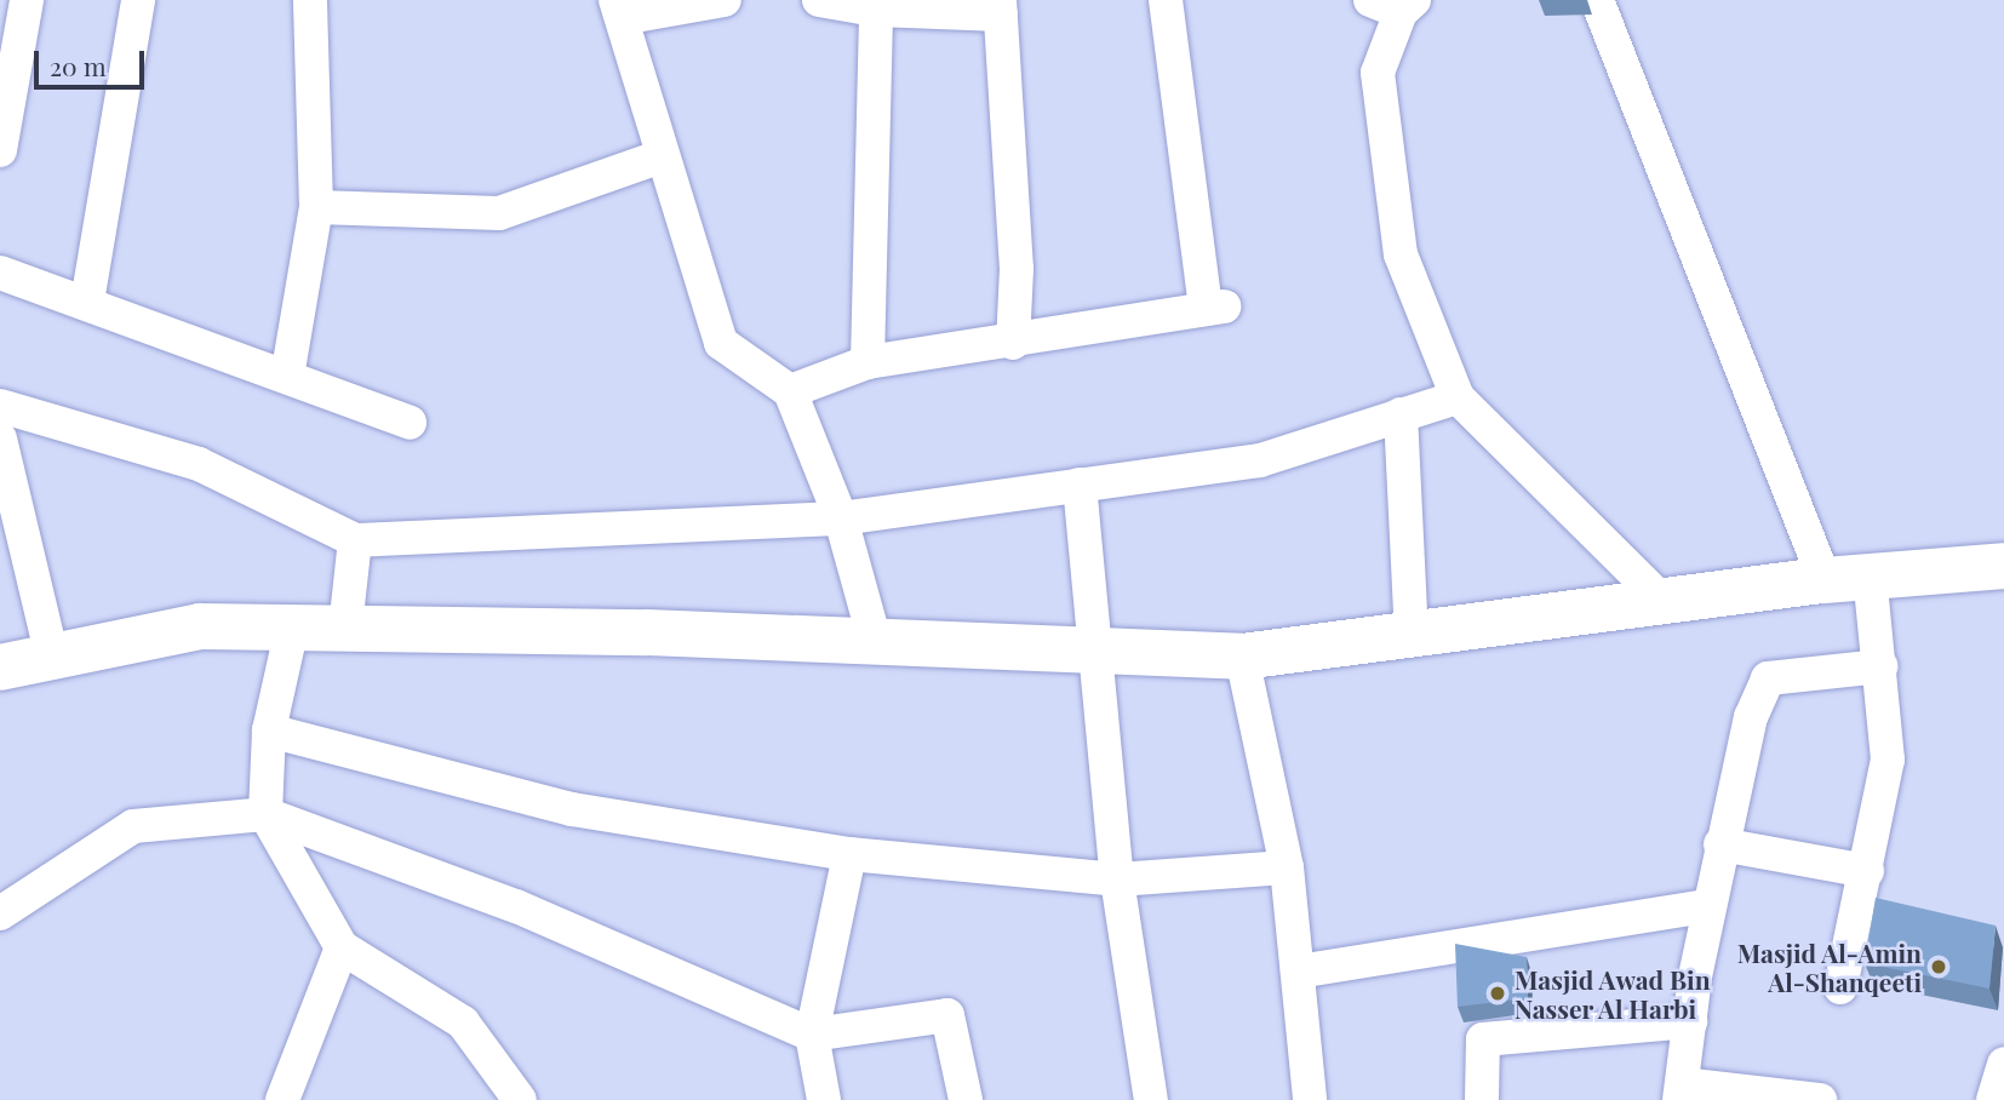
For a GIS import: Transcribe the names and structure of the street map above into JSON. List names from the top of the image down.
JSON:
{
  "places": ["Masjid Al-Amin Al-Shanqeeti", "Masjid Awad Bin Nasser Al Harbi"],
  "scale_bar": "20 m"
}
